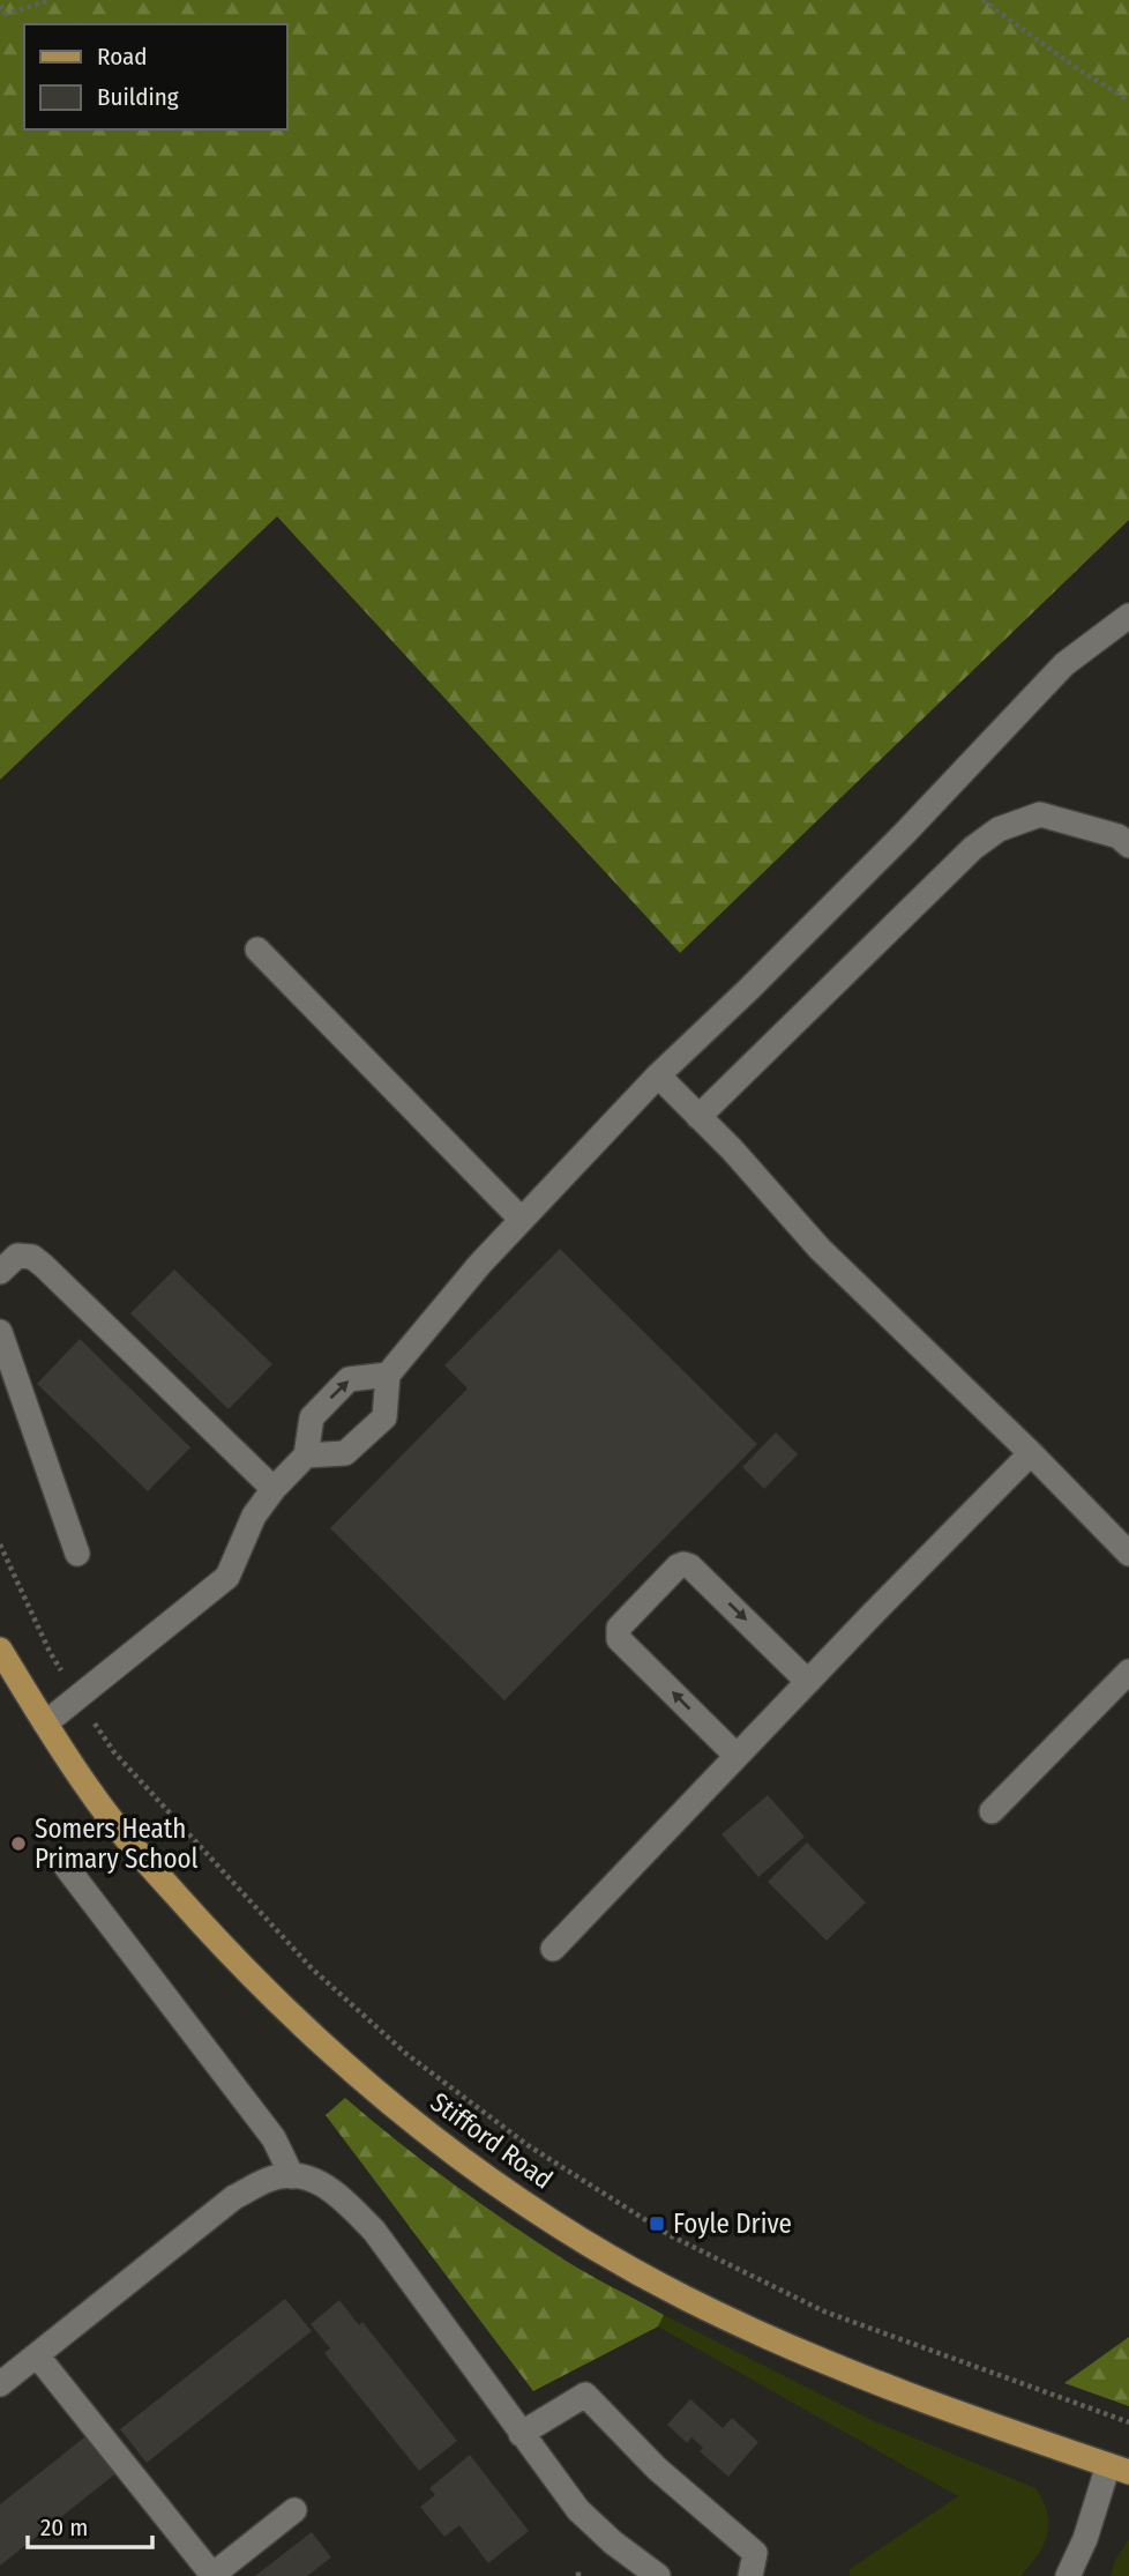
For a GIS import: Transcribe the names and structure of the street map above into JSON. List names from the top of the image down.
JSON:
{
  "streets": {
    "main road": ["Stifford Road"]
  },
  "places": {
    "other": ["Somers Heath Primary School"],
    "transit": ["Foyle Drive"]
  },
  "legend": ["Road", "Building"],
  "scale_bar": "20 m"
}
